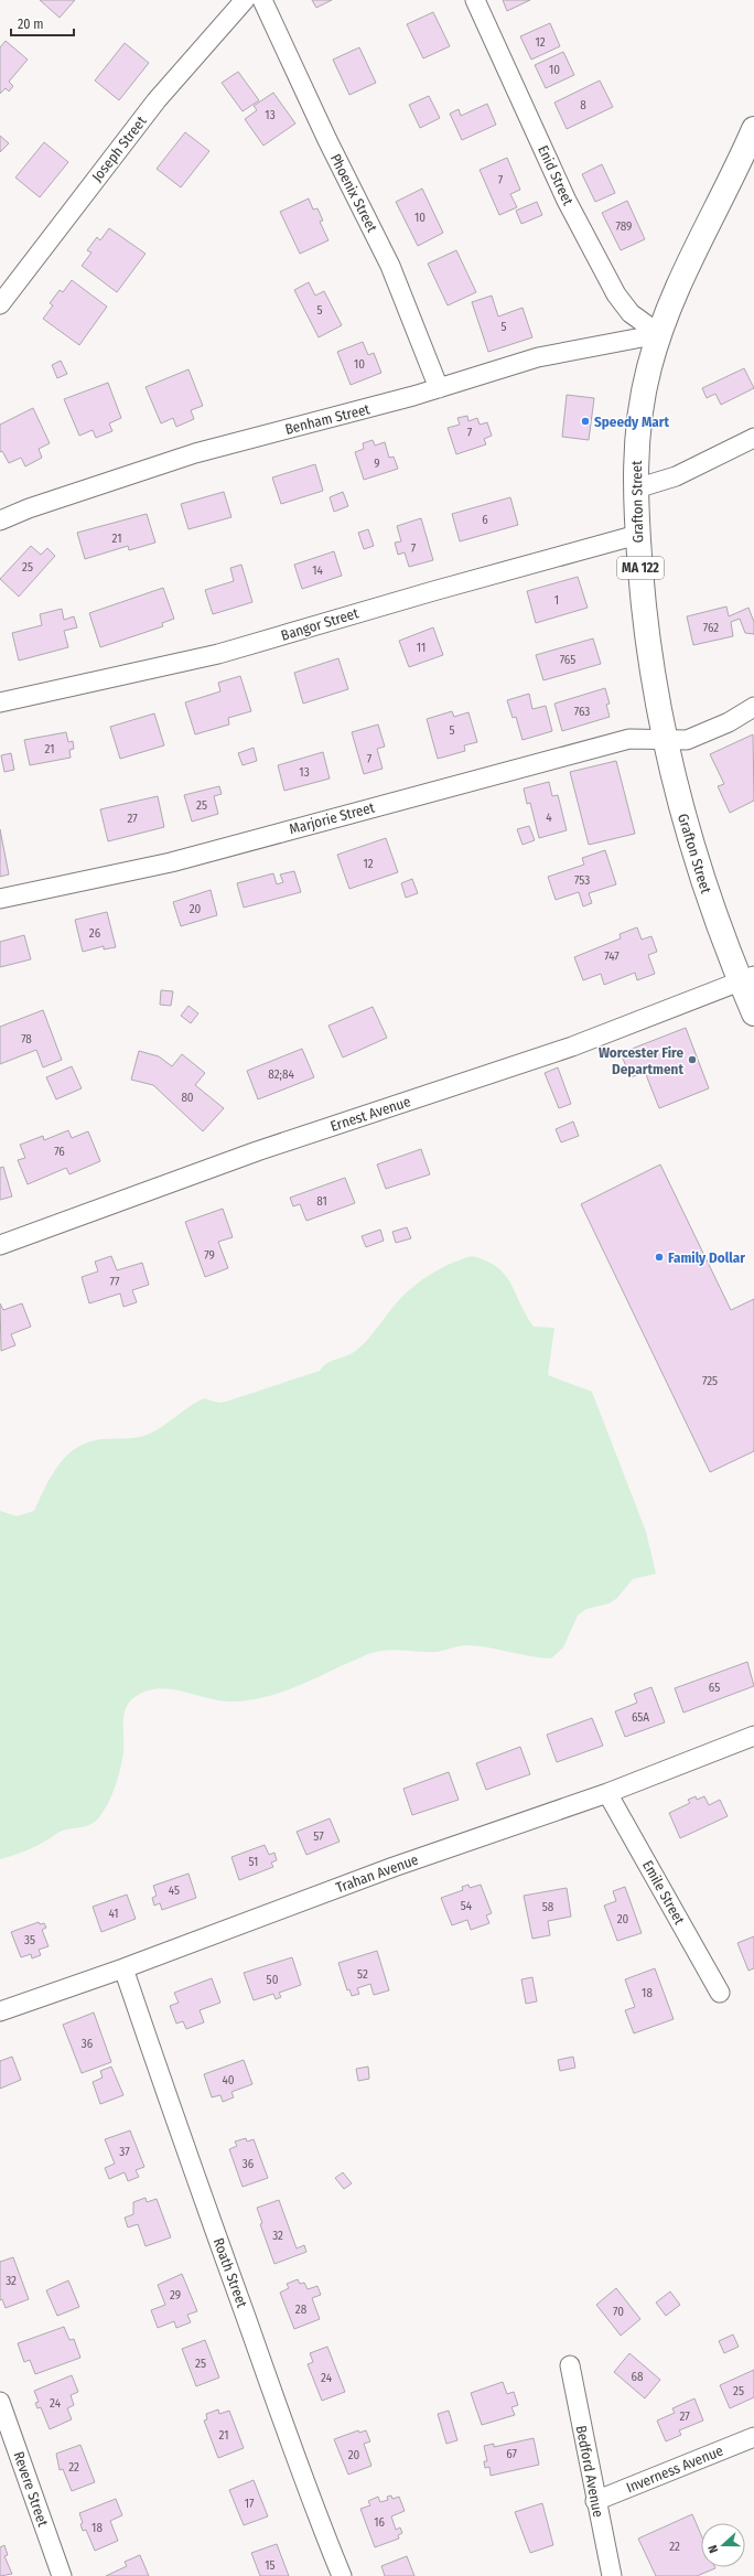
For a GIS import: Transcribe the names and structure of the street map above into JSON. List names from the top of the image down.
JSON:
{
  "streets": {
    "highway": ["Grafton Street", "MA 122"],
    "street": [
      "Joseph Street",
      "Enid Street",
      "Phoenix Street",
      "Benham Street",
      "Bangor Street",
      "Marjorie Street",
      "Ernest Avenue",
      "Trahan Avenue",
      "Emile Street",
      "Roath Street",
      "Inverness Avenue",
      "Bedford Avenue",
      "Revere Street"
    ]
  },
  "crossings": [
    ["Enid Street", "Benham Street"],
    ["Enid Street", "Grafton Street"],
    ["Phoenix Street", "Benham Street"],
    ["Benham Street", "Grafton Street"],
    ["Grafton Street", "Bangor Street"],
    ["Grafton Street", "Marjorie Street"],
    ["Grafton Street", "Ernest Avenue"],
    ["Trahan Avenue", "Emile Street"],
    ["Trahan Avenue", "Roath Street"],
    ["Inverness Avenue", "Bedford Avenue"]
  ],
  "places": ["Speedy Mart", "Worcester Fire Department", "Family Dollar"],
  "house_numbers": [
    "12",
    "10",
    "8",
    "13",
    "7",
    "10",
    "789",
    "5",
    "5",
    "10",
    "7",
    "9",
    "6",
    "21",
    "7",
    "25",
    "14",
    "1",
    "762",
    "11",
    "765",
    "763",
    "5",
    "21",
    "7",
    "13",
    "25",
    "4",
    "27",
    "12",
    "753",
    "20",
    "26",
    "747",
    "78",
    "82;84",
    "80",
    "76",
    "81",
    "79",
    "77",
    "725",
    "65",
    "65A",
    "57",
    "51",
    "45",
    "54",
    "58",
    "41",
    "20",
    "35",
    "52",
    "50",
    "18",
    "36",
    "40",
    "37",
    "36",
    "32",
    "32",
    "29",
    "28",
    "70",
    "25",
    "68",
    "24",
    "25",
    "24",
    "27",
    "21",
    "67",
    "20",
    "22",
    "17",
    "16",
    "18",
    "22",
    "15"
  ],
  "scale_bar": "20 m",
  "north": "left"
}
